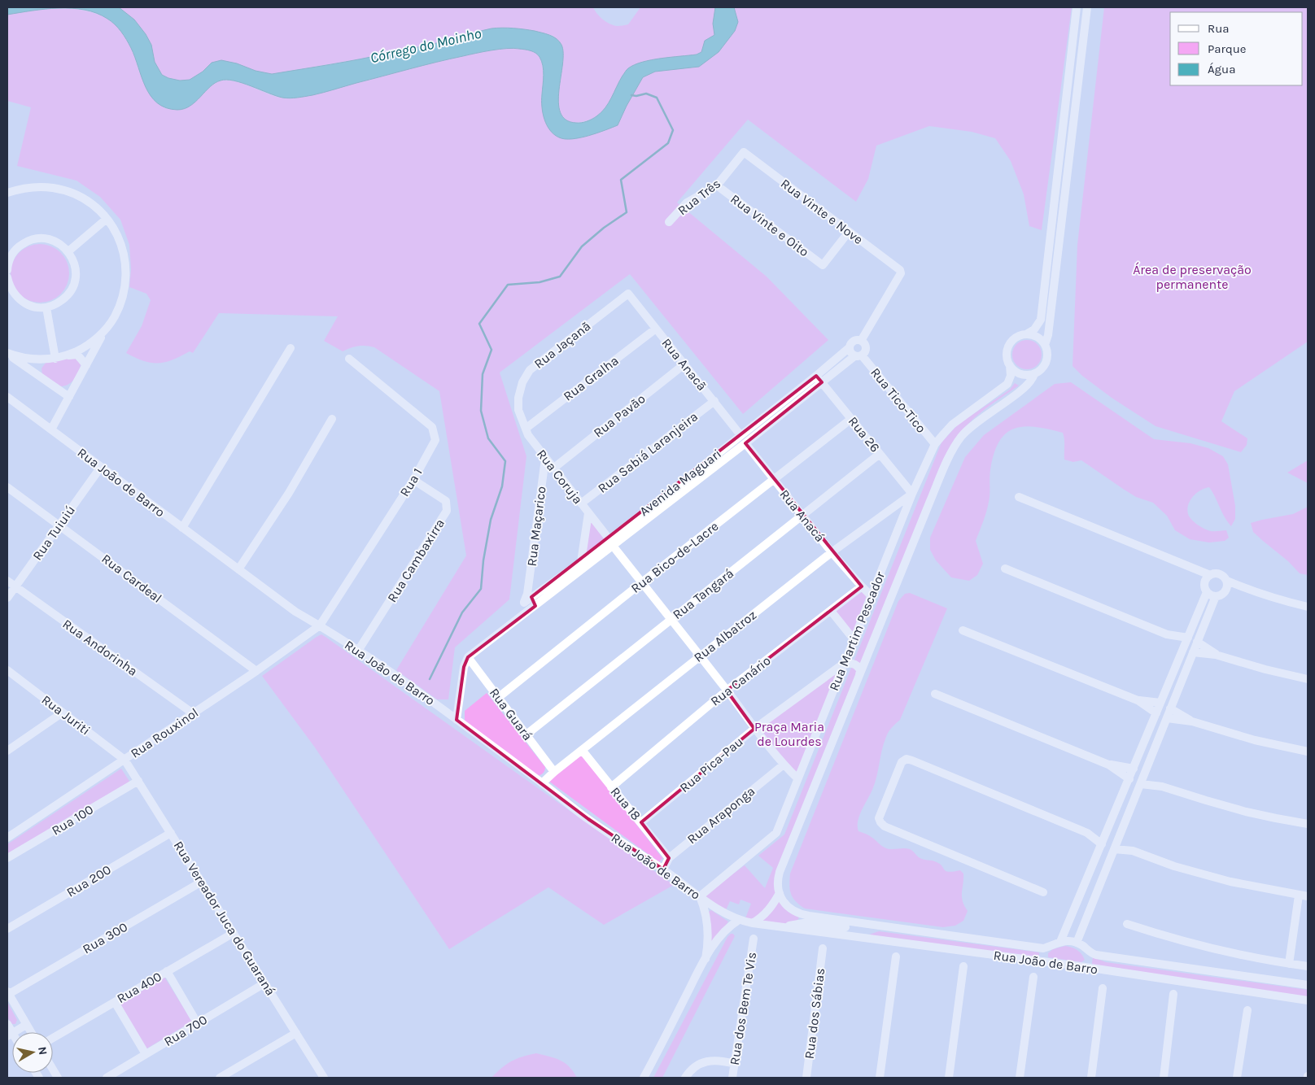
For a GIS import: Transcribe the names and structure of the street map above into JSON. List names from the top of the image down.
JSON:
{
  "streets": {
    "street": [
      "Rua Três",
      "Rua Vinte e Nove",
      "Rua Vinte e Oito",
      "Rua Jaçanã",
      "Rua Anacã",
      "Rua Gralha",
      "Rua Tico-Tico",
      "Rua Pavão",
      "Rua 26",
      "Rua Sabiá Laranjeira",
      "Rua Coruja",
      "Rua João de Barro",
      "Rua 1",
      "Avenida Maguari",
      "Rua Anacá",
      "Rua Maçarico",
      "Rua Tuiuiú",
      "Rua Bico-de-Lacre",
      "Rua Cambaxirra",
      "Rua Cardeal",
      "Rua Tangará",
      "Rua Martim Pescador",
      "Rua Albatroz",
      "Rua Andorinha",
      "Rua Canário",
      "Rua Guará",
      "Rua Juriti",
      "Rua Rouxinol",
      "Rua Pica-Pau",
      "Rua 18",
      "Rua Araponga",
      "Rua 100",
      "Rua 200",
      "Rua Vereador Juca do Guaraná",
      "Rua 300",
      "Rua 400",
      "Rua dos Bem Te Vis",
      "Rua dos Sábias",
      "Rua 700"
    ]
  },
  "crossings": [
    ["Rua Três", "Rua Vinte e Nove"],
    ["Rua Três", "Rua Vinte e Oito"],
    ["Rua Vinte e Nove", "Rua Vinte e Oito"],
    ["Rua Vinte e Nove", "Rua Tico-Tico"],
    ["Rua Vinte e Nove", "Avenida Maguari"],
    ["Rua Jaçanã", "Rua Anacã"],
    ["Rua Jaçanã", "Rua Coruja"],
    ["Rua Anacã", "Rua Gralha"],
    ["Rua Anacã", "Rua Pavão"],
    ["Rua Anacã", "Rua Sabiá Laranjeira"],
    ["Rua Anacã", "Avenida Maguari"],
    ["Rua Gralha", "Rua Coruja"],
    ["Rua Tico-Tico", "Avenida Maguari"],
    ["Rua Tico-Tico", "Rua Martim Pescador"],
    ["Rua Pavão", "Rua Coruja"],
    ["Rua 26", "Avenida Maguari"],
    ["Rua 26", "Rua Bico-de-Lacre"],
    ["Rua 26", "Rua Tangará"],
    ["Rua 26", "Rua Martim Pescador"],
    ["Rua 26", "Rua Albatroz"],
    ["Rua Sabiá Laranjeira", "Rua Coruja"],
    ["Rua Coruja", "Avenida Maguari"],
    ["Rua Coruja", "Rua Maçarico"],
    ["Rua Coruja", "Rua Bico-de-Lacre"],
    ["Rua Coruja", "Rua Tangará"],
    ["Rua Coruja", "Rua Martim Pescador"],
    ["Rua Coruja", "Rua Albatroz"],
    ["Rua Coruja", "Rua Canário"],
    ["Rua Coruja", "Rua Pica-Pau"],
    ["Rua Coruja", "Rua Araponga"],
    ["Rua João de Barro", "Rua 1"],
    ["Rua João de Barro", "Rua Tuiuiú"],
    ["Rua João de Barro", "Rua Cambaxirra"],
    ["Rua João de Barro", "Rua Martim Pescador"],
    ["Rua João de Barro", "Rua Albatroz"],
    ["Rua João de Barro", "Rua Rouxinol"],
    ["Rua João de Barro", "Rua Araponga"],
    ["Rua 1", "Rua Cambaxirra"],
    ["Rua 1", "Rua Rouxinol"],
    ["Avenida Maguari", "Rua Anacá"],
    ["Avenida Maguari", "Rua Maçarico"],
    ["Avenida Maguari", "Rua Guará"],
    ["Rua Anacá", "Rua Bico-de-Lacre"],
    ["Rua Anacá", "Rua Tangará"],
    ["Rua Anacá", "Rua Albatroz"],
    ["Rua Anacá", "Rua Canário"],
    ["Rua Tuiuiú", "Rua Cardeal"],
    ["Rua Tuiuiú", "Rua Andorinha"],
    ["Rua Bico-de-Lacre", "Rua Guará"],
    ["Rua Cardeal", "Rua Rouxinol"],
    ["Rua Tangará", "Rua Guará"],
    ["Rua Martim Pescador", "Rua Albatroz"],
    ["Rua Martim Pescador", "Rua Pica-Pau"],
    ["Rua Albatroz", "Rua Guará"],
    ["Rua Albatroz", "Rua 18"],
    ["Rua Andorinha", "Rua Rouxinol"],
    ["Rua Canário", "Rua 18"],
    ["Rua Juriti", "Rua Rouxinol"],
    ["Rua Juriti", "Rua Vereador Juca do Guaraná"],
    ["Rua Rouxinol", "Rua Vereador Juca do Guaraná"],
    ["Rua Pica-Pau", "Rua 18"],
    ["Rua 18", "Rua Araponga"],
    ["Rua 100", "Rua Vereador Juca do Guaraná"],
    ["Rua 200", "Rua Vereador Juca do Guaraná"],
    ["Rua Vereador Juca do Guaraná", "Rua 300"],
    ["Rua Vereador Juca do Guaraná", "Rua 400"],
    ["Rua Vereador Juca do Guaraná", "Rua 700"]
  ],
  "water": ["Córrego do Moinho"],
  "parks": ["Área de preservação permanente", "Praça Maria de Lourdes"],
  "legend": ["Rua", "Parque", "Água"],
  "north": "right"
}
